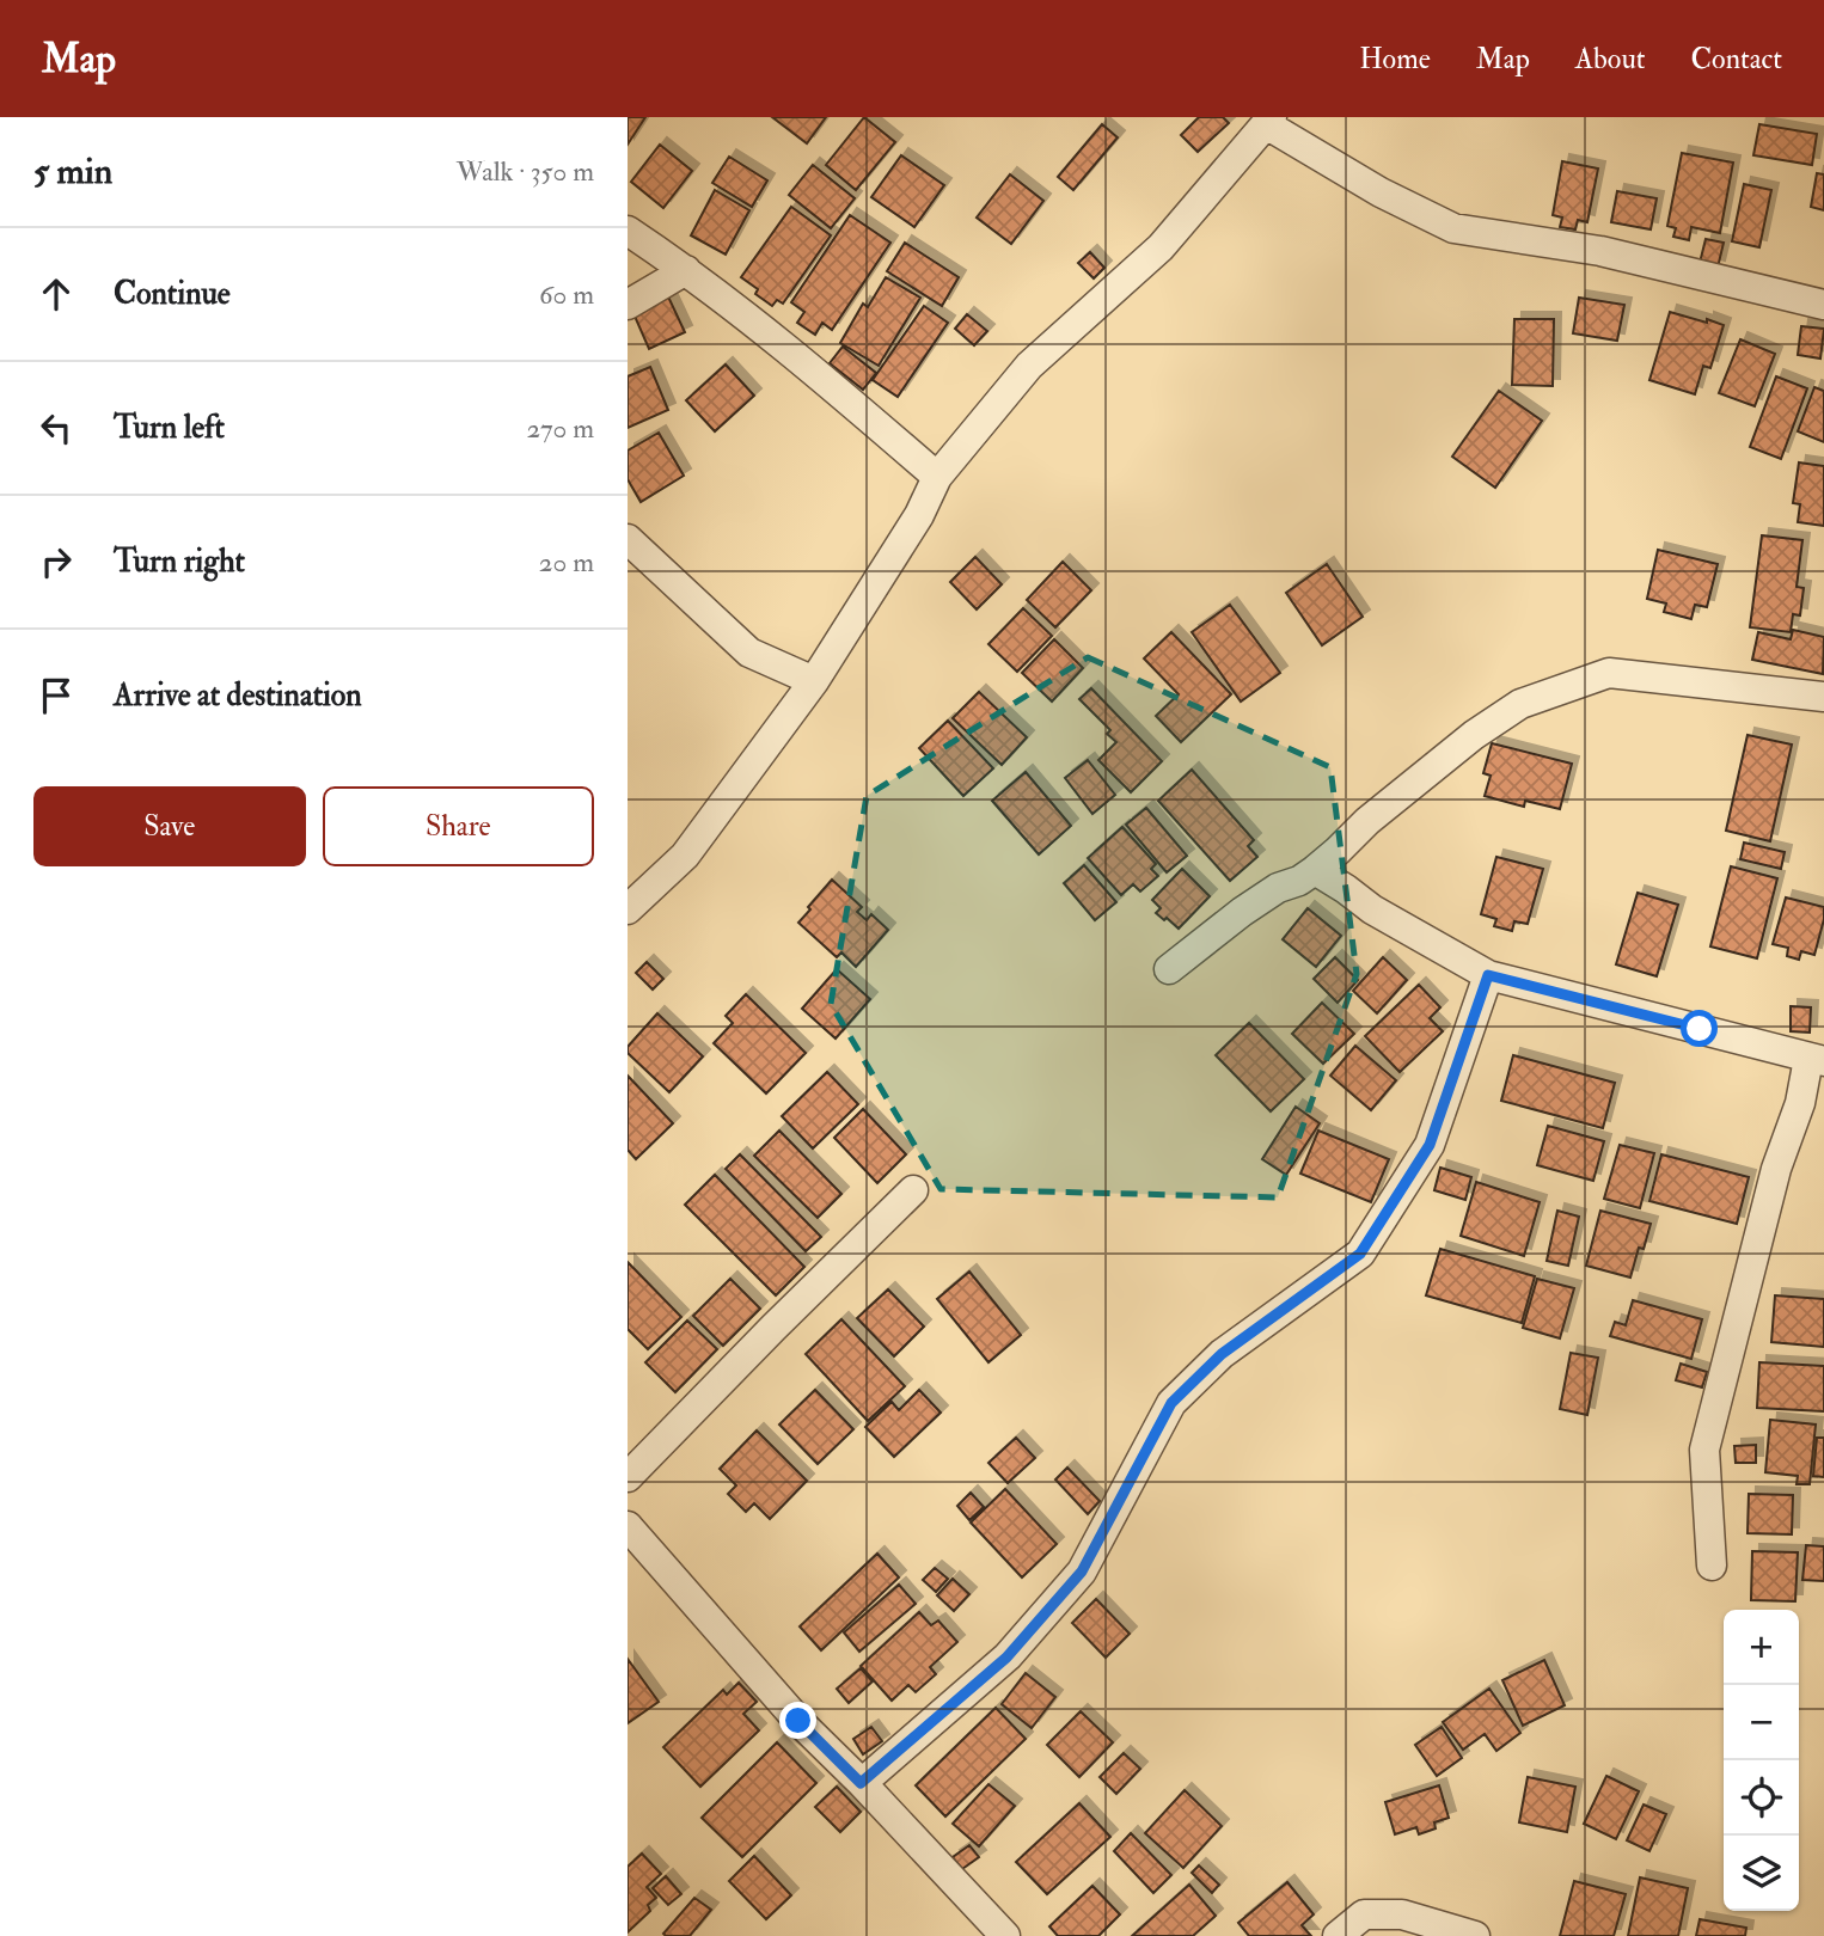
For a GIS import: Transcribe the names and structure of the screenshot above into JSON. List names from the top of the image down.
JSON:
{
  "page": {
    "header": "Map",
    "nav": [
      "Home",
      "Map",
      "About",
      "Contact"
    ],
    "heading": ["5 min", "Walk · 350 m"],
    "list": [
      ["Continue", "60 m"],
      ["Turn left", "270 m"],
      ["Turn right", "20 m"],
      "Arrive at destination"
    ],
    "buttons": ["Save", "Share"],
    "map_buttons": ["+", "−"]
  }
}
